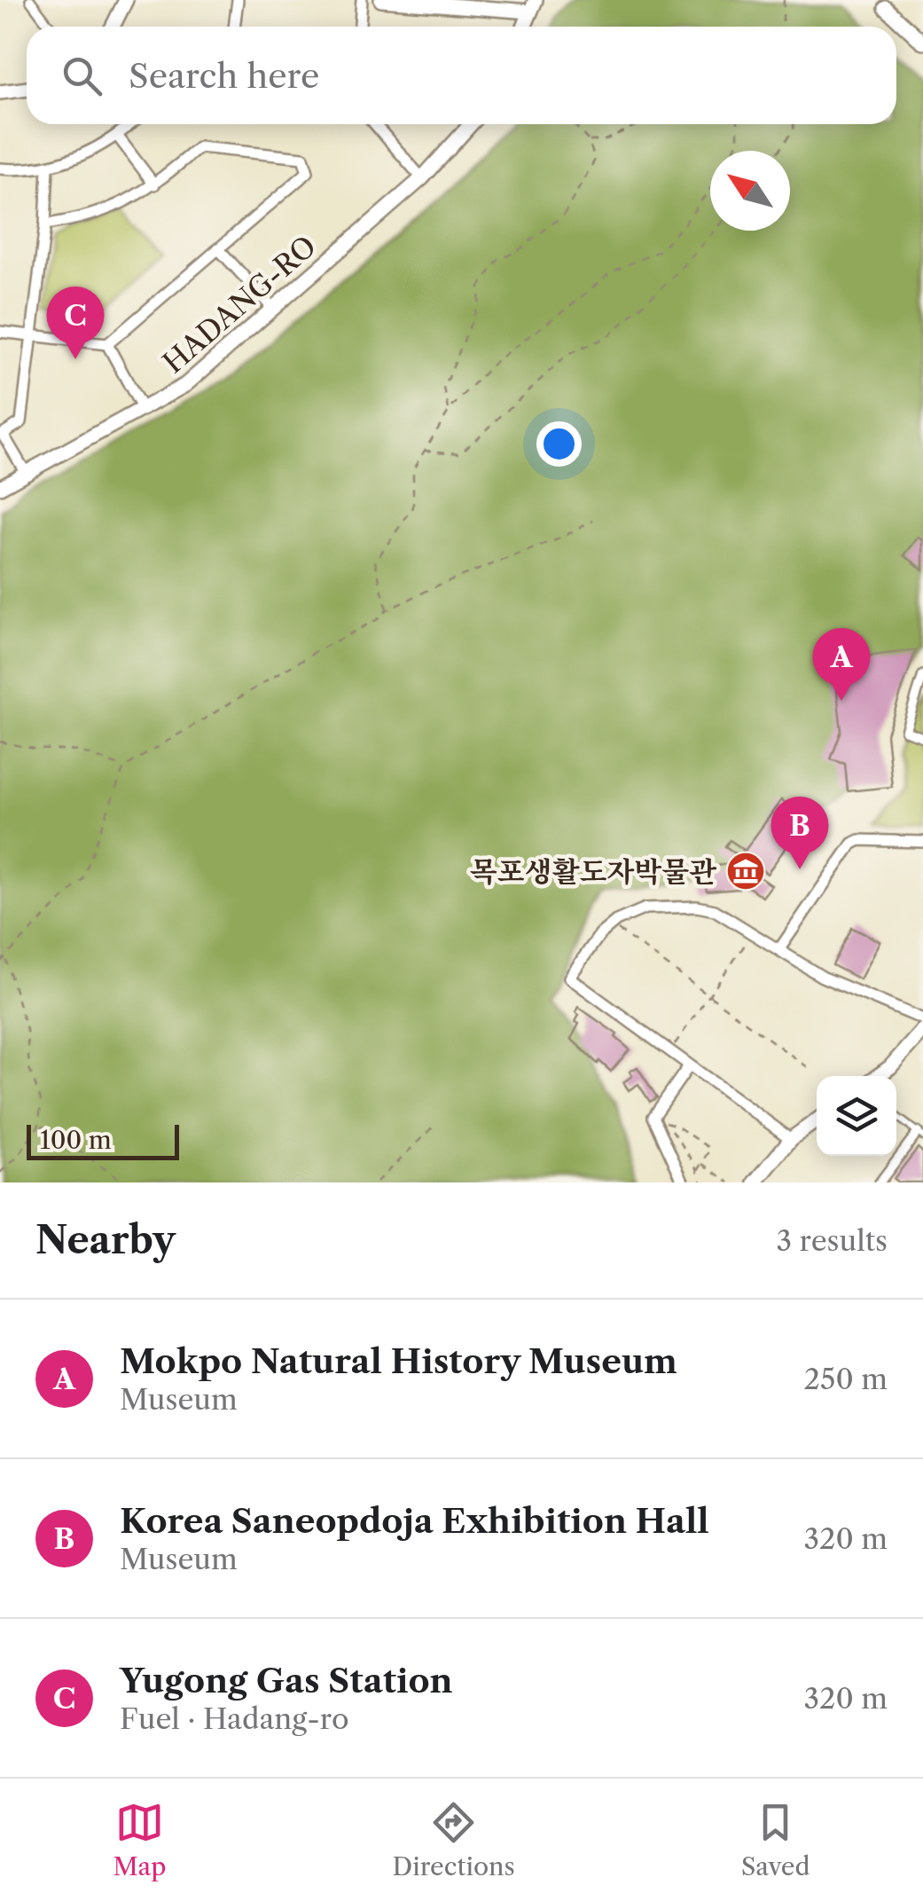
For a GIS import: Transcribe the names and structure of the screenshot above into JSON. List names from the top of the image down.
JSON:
{
  "streets": {
    "street": ["HADANG-RO"]
  },
  "places": {
    "museum": ["목포생활도자박물관"]
  },
  "scale_bar": "100 m",
  "north": "top left",
  "page": {
    "search": "Search here",
    "pins": ["C", "A", "B"],
    "scale": "100 m",
    "heading": ["Nearby", "3 results"],
    "list": [
      {
        "mark": "A",
        "name": "Mokpo Natural History Museum",
        "note": "Museum",
        "value": "250 m"
      },
      {
        "mark": "B",
        "name": "Korea Saneopdoja Exhibition Hall",
        "note": "Museum",
        "value": "320 m"
      },
      {
        "mark": "C",
        "name": "Yugong Gas Station",
        "note": "Fuel · Hadang-ro",
        "value": "320 m"
      }
    ],
    "nav": ["Map", "Directions", "Saved"]
  }
}
